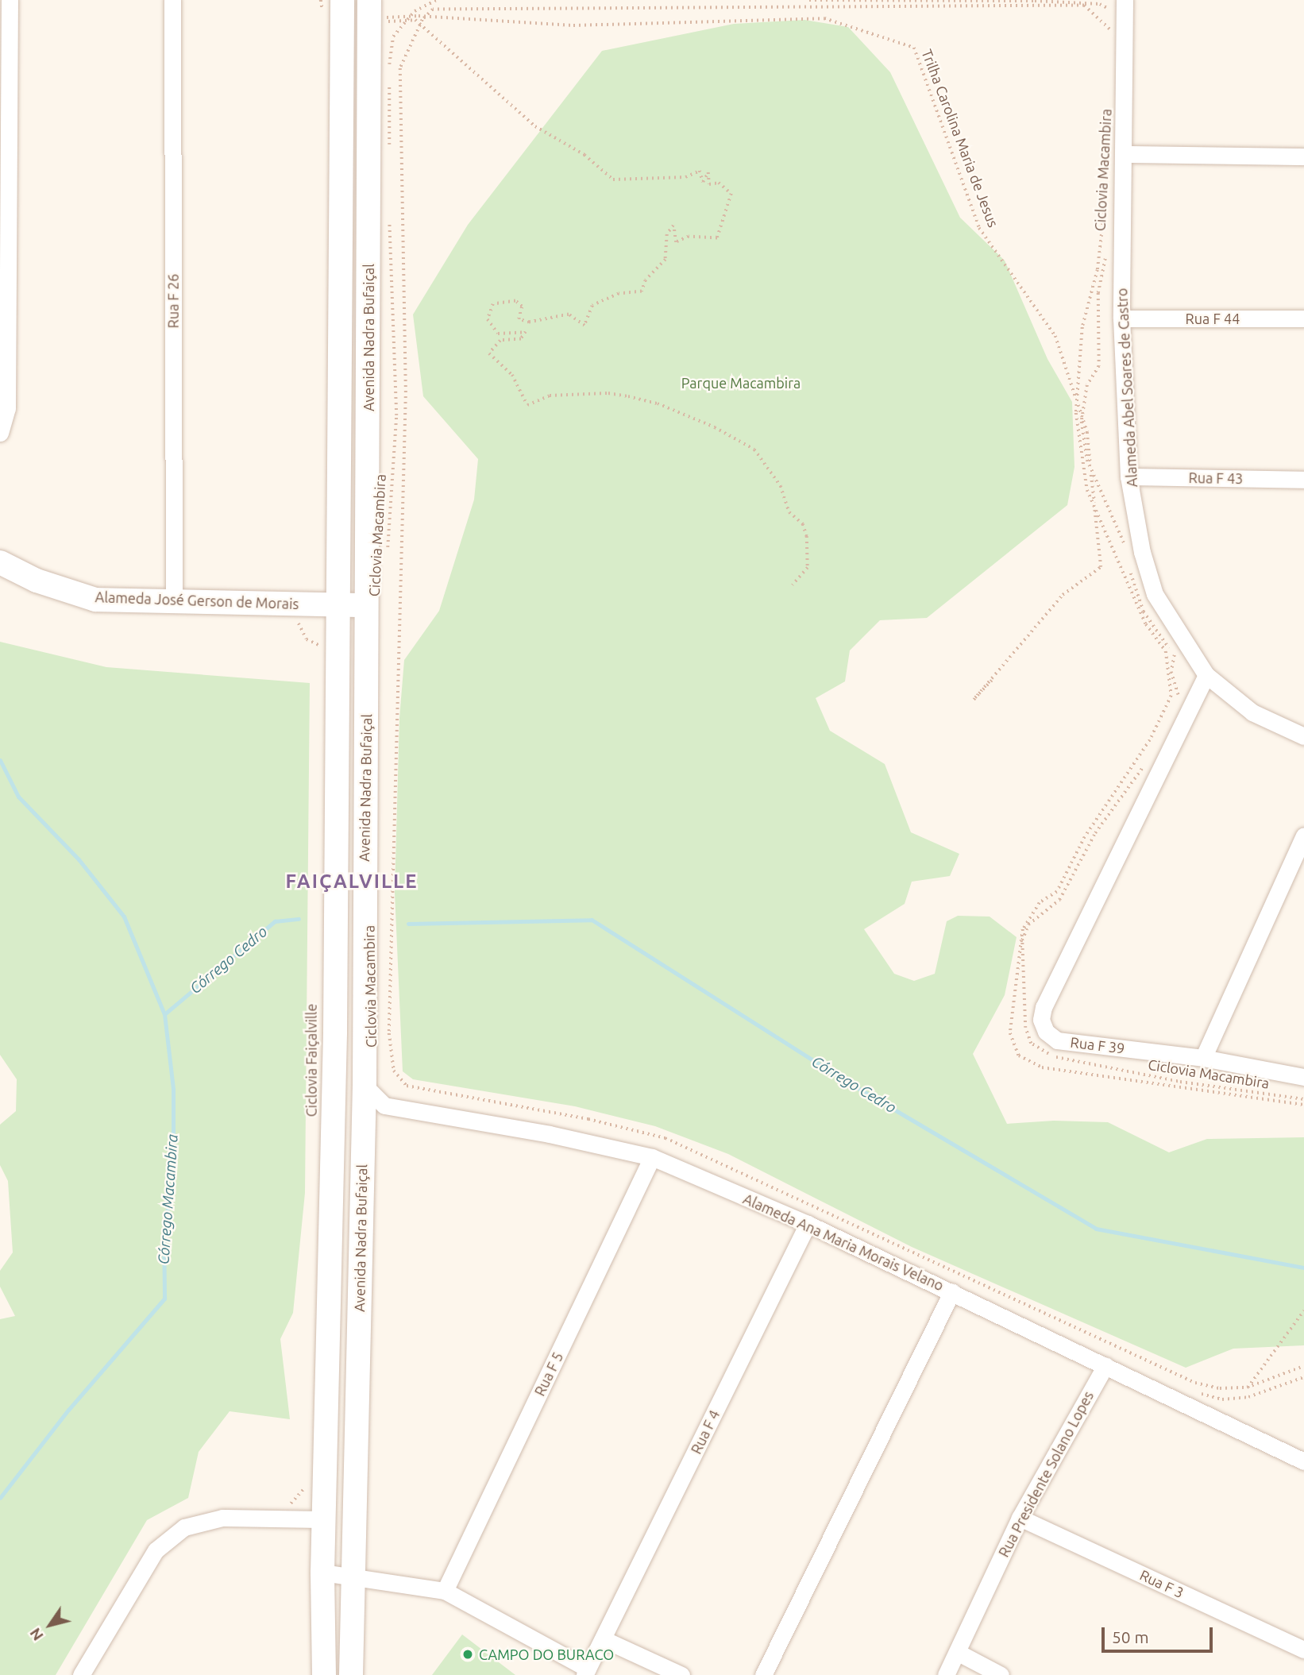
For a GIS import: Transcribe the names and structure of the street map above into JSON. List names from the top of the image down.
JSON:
{
  "streets": {
    "main road": ["Avenida Nadra Bufaiçal", "Alameda José Gerson de Morais"],
    "street": [
      "Rua F 26",
      "Rua F 44",
      "Alameda Abel Soares de Castro",
      "Rua F 43",
      "Rua F 39",
      "Alameda Ana Maria Morais Velano",
      "Rua F 5",
      "Rua F 4",
      "Rua Presidente Solano Lopes",
      "Rua F 3"
    ],
    "path": ["Trilha Carolina Maria de Jesus", "Ciclovia Macambira"]
  },
  "crossings": [
    ["Trilha Carolina Maria de Jesus", "Avenida Nadra Bufaiçal"],
    ["Rua F 26", "Alameda José Gerson de Morais"],
    ["Rua F 44", "Alameda Abel Soares de Castro"],
    ["Avenida Nadra Bufaiçal", "Alameda José Gerson de Morais"],
    ["Avenida Nadra Bufaiçal", "Alameda Ana Maria Morais Velano"],
    ["Avenida Nadra Bufaiçal", "Rua F 4"],
    ["Alameda Abel Soares de Castro", "Rua F 43"],
    ["Alameda Abel Soares de Castro", "Rua F 39"],
    ["Alameda Ana Maria Morais Velano", "Rua F 5"],
    ["Alameda Ana Maria Morais Velano", "Rua F 4"],
    ["Alameda Ana Maria Morais Velano", "Rua Presidente Solano Lopes"],
    ["Rua F 5", "Rua F 4"],
    ["Rua Presidente Solano Lopes", "Rua F 3"]
  ],
  "districts": ["FAIÇALVILLE"],
  "water": ["Córrego Cedro", "Córrego Macambira"],
  "parks": ["Parque Macambira"],
  "places": ["CAMPO DO BURACO"],
  "scale_bar": "50 m",
  "north": "bottom left"
}
